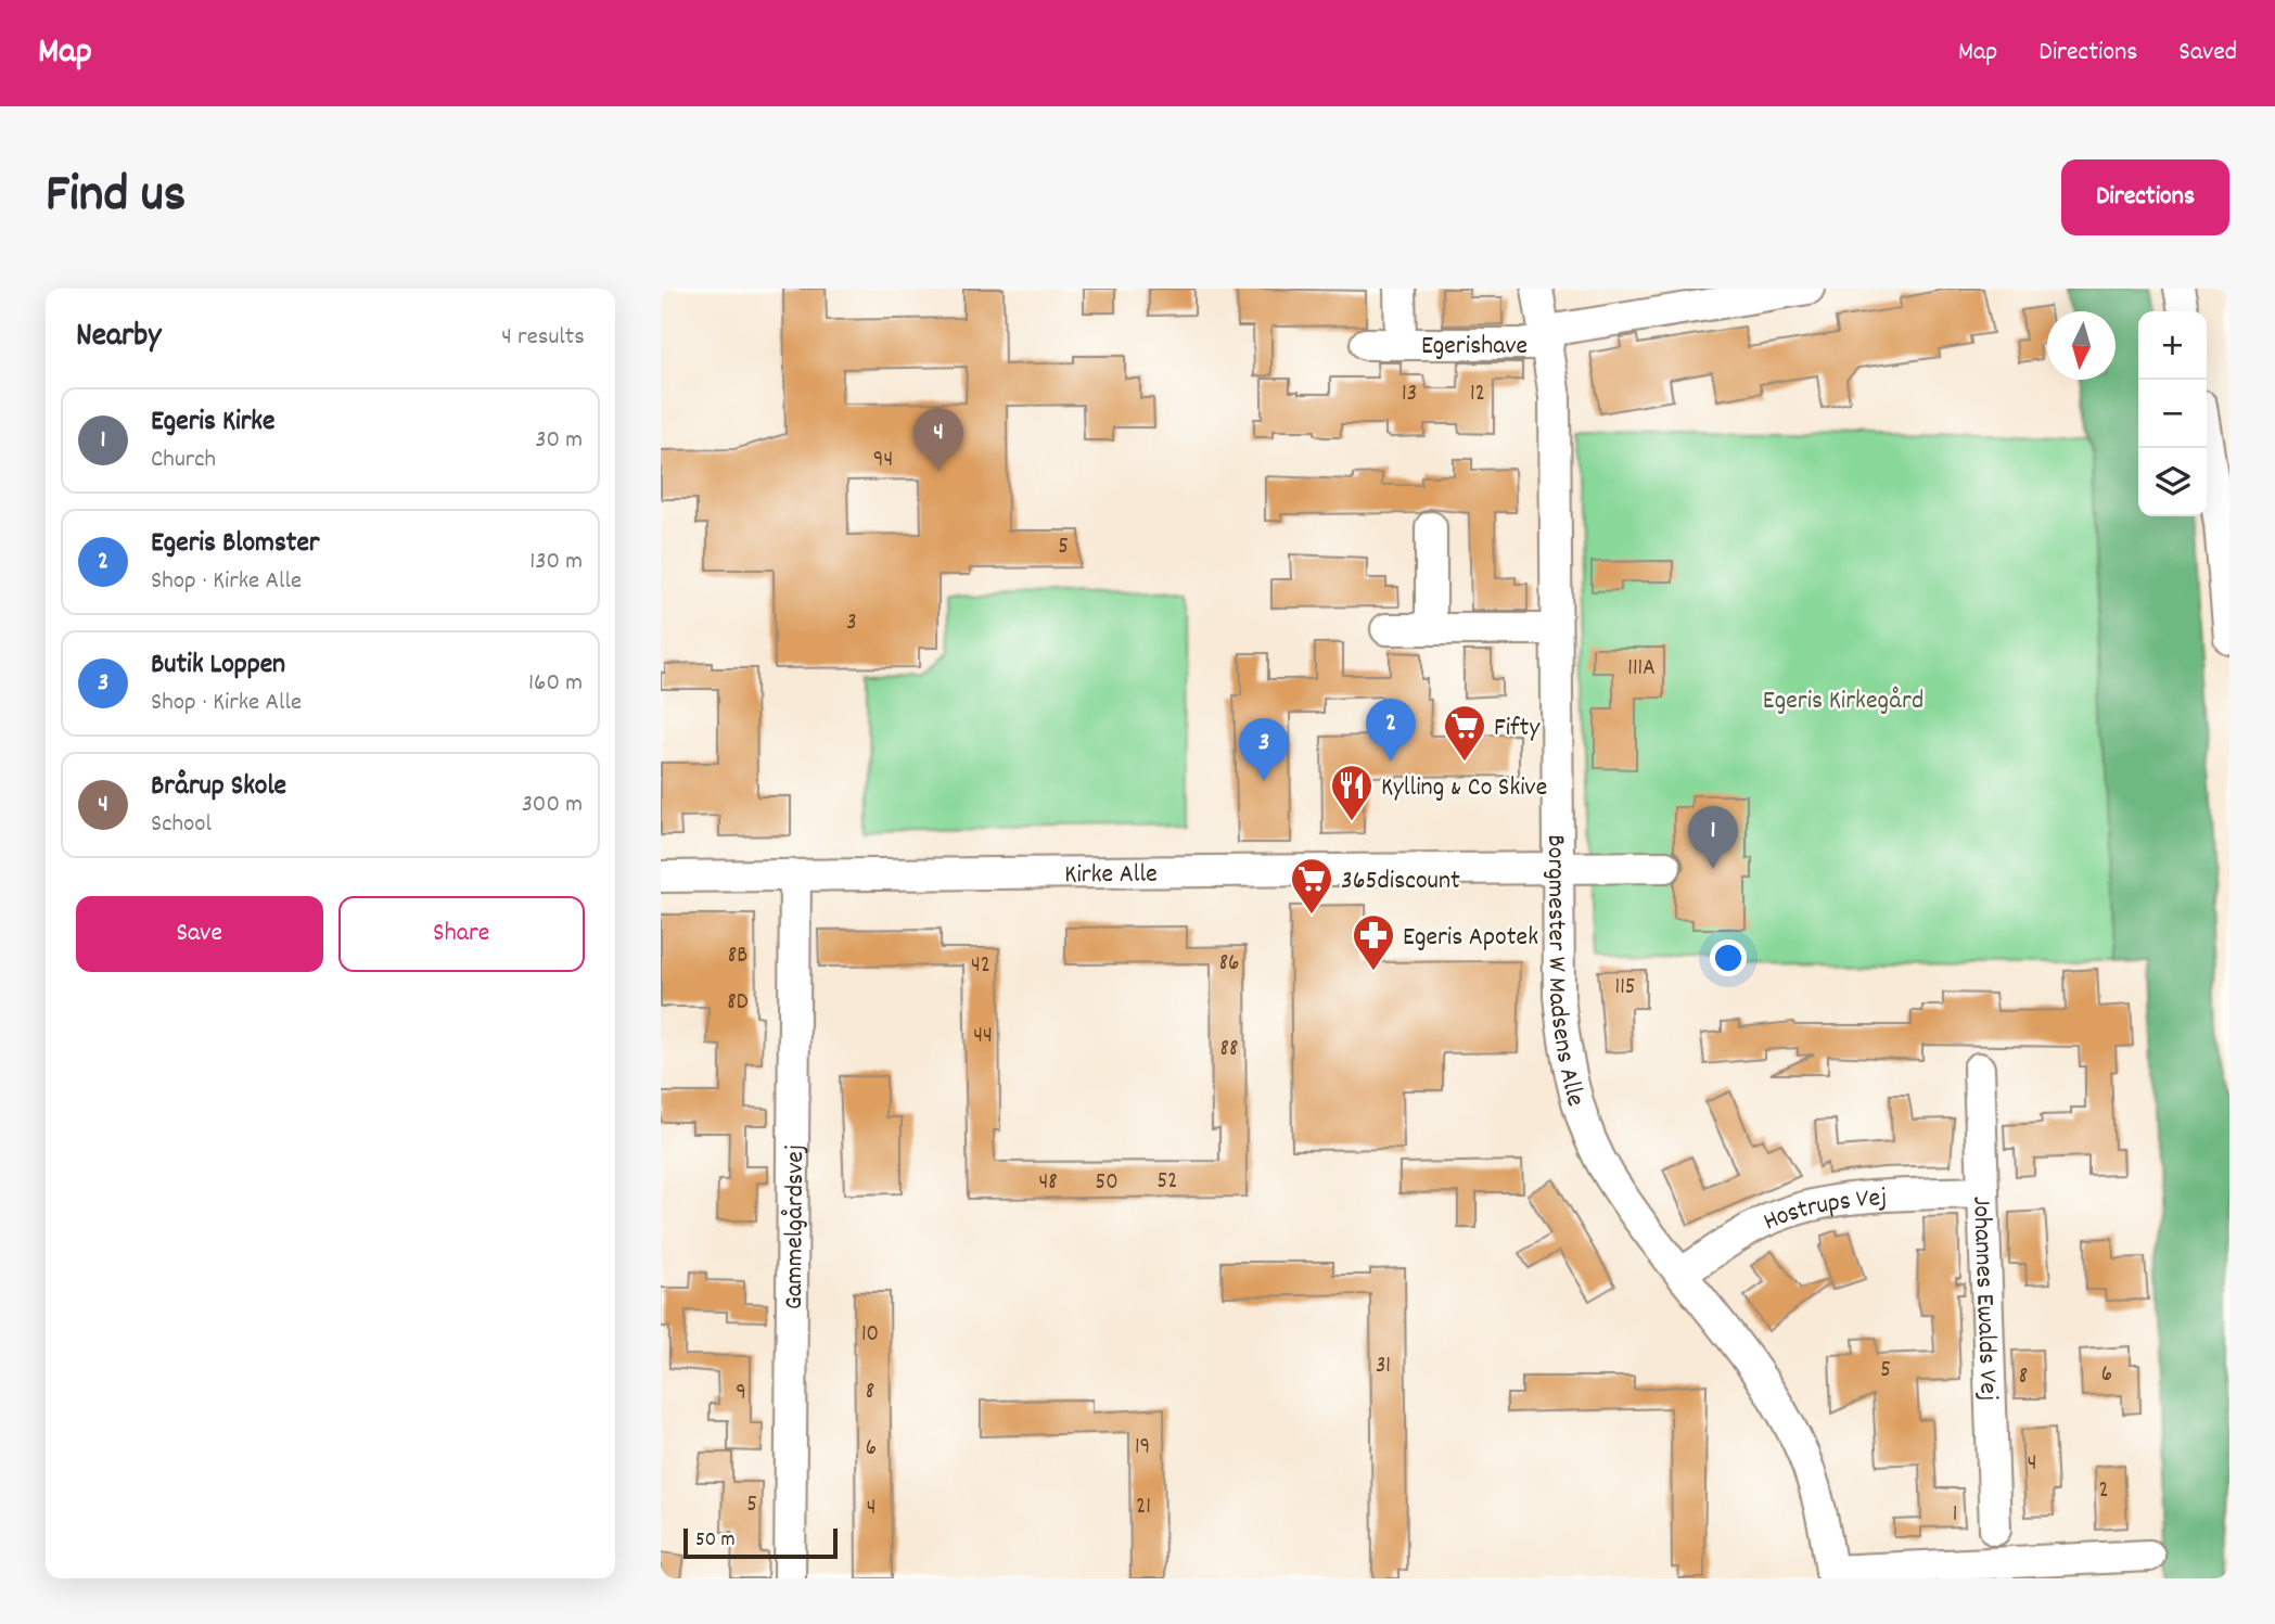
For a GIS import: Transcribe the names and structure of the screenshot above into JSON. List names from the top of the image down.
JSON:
{
  "streets": {
    "street": [
      "Egerishave",
      "Kirke Alle",
      "Borgmester W Madsens Alle",
      "Hostrups Vej",
      "Gammelgårdsvej",
      "Johannes Ewalds Vej"
    ]
  },
  "crossings": [
    ["Egerishave", "Borgmester W Madsens Alle"],
    ["Kirke Alle", "Borgmester W Madsens Alle"],
    ["Kirke Alle", "Gammelgårdsvej"],
    ["Borgmester W Madsens Alle", "Hostrups Vej"],
    ["Hostrups Vej", "Johannes Ewalds Vej"]
  ],
  "parks": ["Egeris Kirkegård"],
  "places": {
    "supermarket": ["Fifty", "365discount"],
    "restaurant": ["Kylling & Co Skive"],
    "pharmacy": ["Egeris Apotek"]
  },
  "house_numbers": [
    "13",
    "12",
    "94",
    "5",
    "3",
    "111A",
    "8B",
    "86",
    "42",
    "115",
    "8D",
    "44",
    "88",
    "52",
    "48",
    "50",
    "10",
    "31",
    "5",
    "6",
    "8",
    "8",
    "9",
    "19",
    "6",
    "4",
    "2",
    "5",
    "21",
    "4",
    "1"
  ],
  "scale_bar": "50 m",
  "north": "bottom",
  "page": {
    "header": "Map",
    "nav": ["Map", "Directions", "Saved"],
    "title": "Find us",
    "buttons": [
      "Directions",
      ["Save", "Share"]
    ],
    "heading": ["Nearby", "4 results"],
    "map_buttons": ["+", "−"],
    "list": [
      {
        "mark": "1",
        "name": "Egeris Kirke",
        "note": "Church",
        "value": "30 m"
      },
      {
        "mark": "2",
        "name": "Egeris Blomster",
        "note": "Shop · Kirke Alle",
        "value": "130 m"
      },
      {
        "mark": "3",
        "name": "Butik Loppen",
        "note": "Shop · Kirke Alle",
        "value": "160 m"
      },
      {
        "mark": "4",
        "name": "Brårup Skole",
        "note": "School",
        "value": "300 m"
      }
    ],
    "pins": [
      "4",
      "2",
      "3",
      "1"
    ],
    "scale": "50 m"
  }
}
